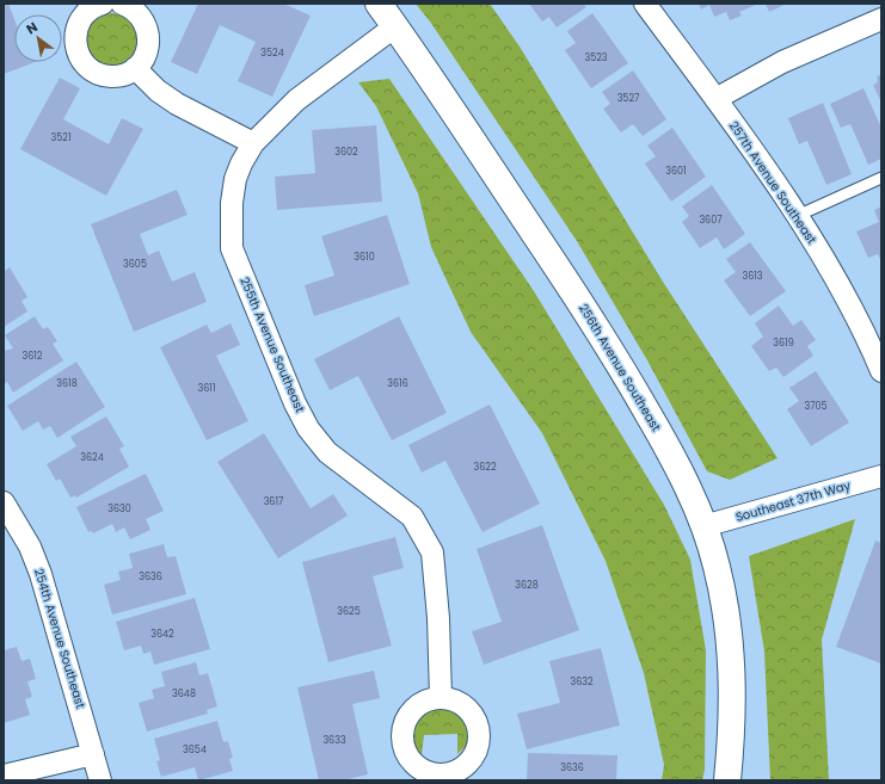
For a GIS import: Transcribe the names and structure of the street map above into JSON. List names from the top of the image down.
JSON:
{
  "streets": {
    "street": [
      "257th Avenue Southeast",
      "255th Avenue Southeast",
      "256th Avenue Southeast",
      "Southeast 37th Way",
      "254th Avenue Southeast"
    ]
  },
  "crossings": [
    ["255th Avenue Southeast", "256th Avenue Southeast"],
    ["256th Avenue Southeast", "Southeast 37th Way"]
  ],
  "house_numbers": [
    "3524",
    "3523",
    "3527",
    "3521",
    "3602",
    "3601",
    "3607",
    "3610",
    "3605",
    "3613",
    "3619",
    "3612",
    "3618",
    "3616",
    "3611",
    "3705",
    "3624",
    "3622",
    "3617",
    "3630",
    "3636",
    "3628",
    "3625",
    "3642",
    "3632",
    "3648",
    "3633",
    "3654",
    "3636"
  ],
  "north": "top left"
}
